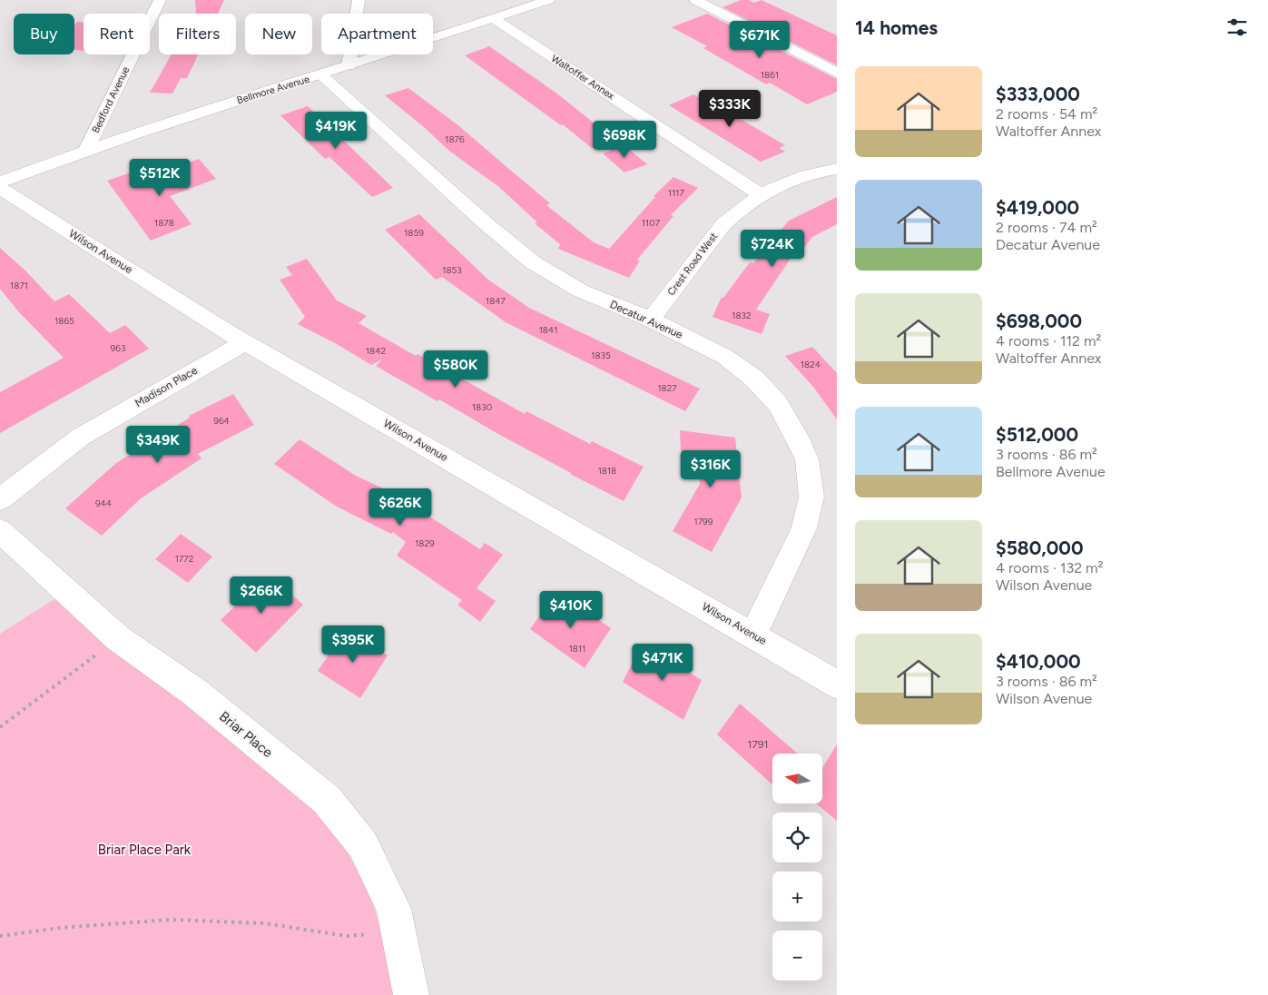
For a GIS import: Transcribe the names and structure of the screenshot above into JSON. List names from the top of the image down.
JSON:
{
  "streets": {
    "street": [
      "Waltoffer Annex",
      "Bellmore Avenue",
      "Bedford Avenue",
      "Wilson Avenue",
      "Crest Road West",
      "Decatur Avenue",
      "Madison Place",
      "Briar Place"
    ]
  },
  "crossings": [
    ["Waltoffer Annex", "Bellmore Avenue"],
    ["Waltoffer Annex", "Crest Road West"],
    ["Bellmore Avenue", "Bedford Avenue"],
    ["Bellmore Avenue", "Decatur Avenue"],
    ["Wilson Avenue", "Decatur Avenue"],
    ["Wilson Avenue", "Madison Place"],
    ["Crest Road West", "Decatur Avenue"]
  ],
  "parks": ["Briar Place Park"],
  "house_numbers": [
    "1861",
    "1876",
    "1117",
    "1878",
    "1107",
    "1859",
    "1853",
    "1871",
    "1847",
    "1832",
    "1865",
    "1841",
    "963",
    "1842",
    "1835",
    "1824",
    "1827",
    "1830",
    "964",
    "1818",
    "944",
    "1799",
    "1829",
    "1772",
    "1811",
    "1791"
  ],
  "north": "left",
  "page": {
    "heading": "14 homes",
    "chip": [
      "Buy",
      "Rent",
      "Filters",
      "New",
      "Apartment"
    ],
    "price": [
      "$671K",
      "$333K",
      "$419K",
      "$698K",
      "$512K",
      "$724K",
      "$580K",
      "$349K",
      "$316K",
      "$626K",
      "$266K",
      "$410K",
      "$395K",
      "$471K"
    ],
    "list": [
      {
        "name": "$333,000",
        "note": "2 rooms · 54 m² · Waltoffer Annex"
      },
      {
        "name": "$419,000",
        "note": "2 rooms · 74 m² · Decatur Avenue"
      },
      {
        "name": "$698,000",
        "note": "4 rooms · 112 m² · Waltoffer Annex"
      },
      {
        "name": "$512,000",
        "note": "3 rooms · 86 m² · Bellmore Avenue"
      },
      {
        "name": "$580,000",
        "note": "4 rooms · 132 m² · Wilson Avenue"
      },
      {
        "name": "$410,000",
        "note": "3 rooms · 86 m² · Wilson Avenue"
      }
    ],
    "map_buttons": ["+", "−"]
  }
}
